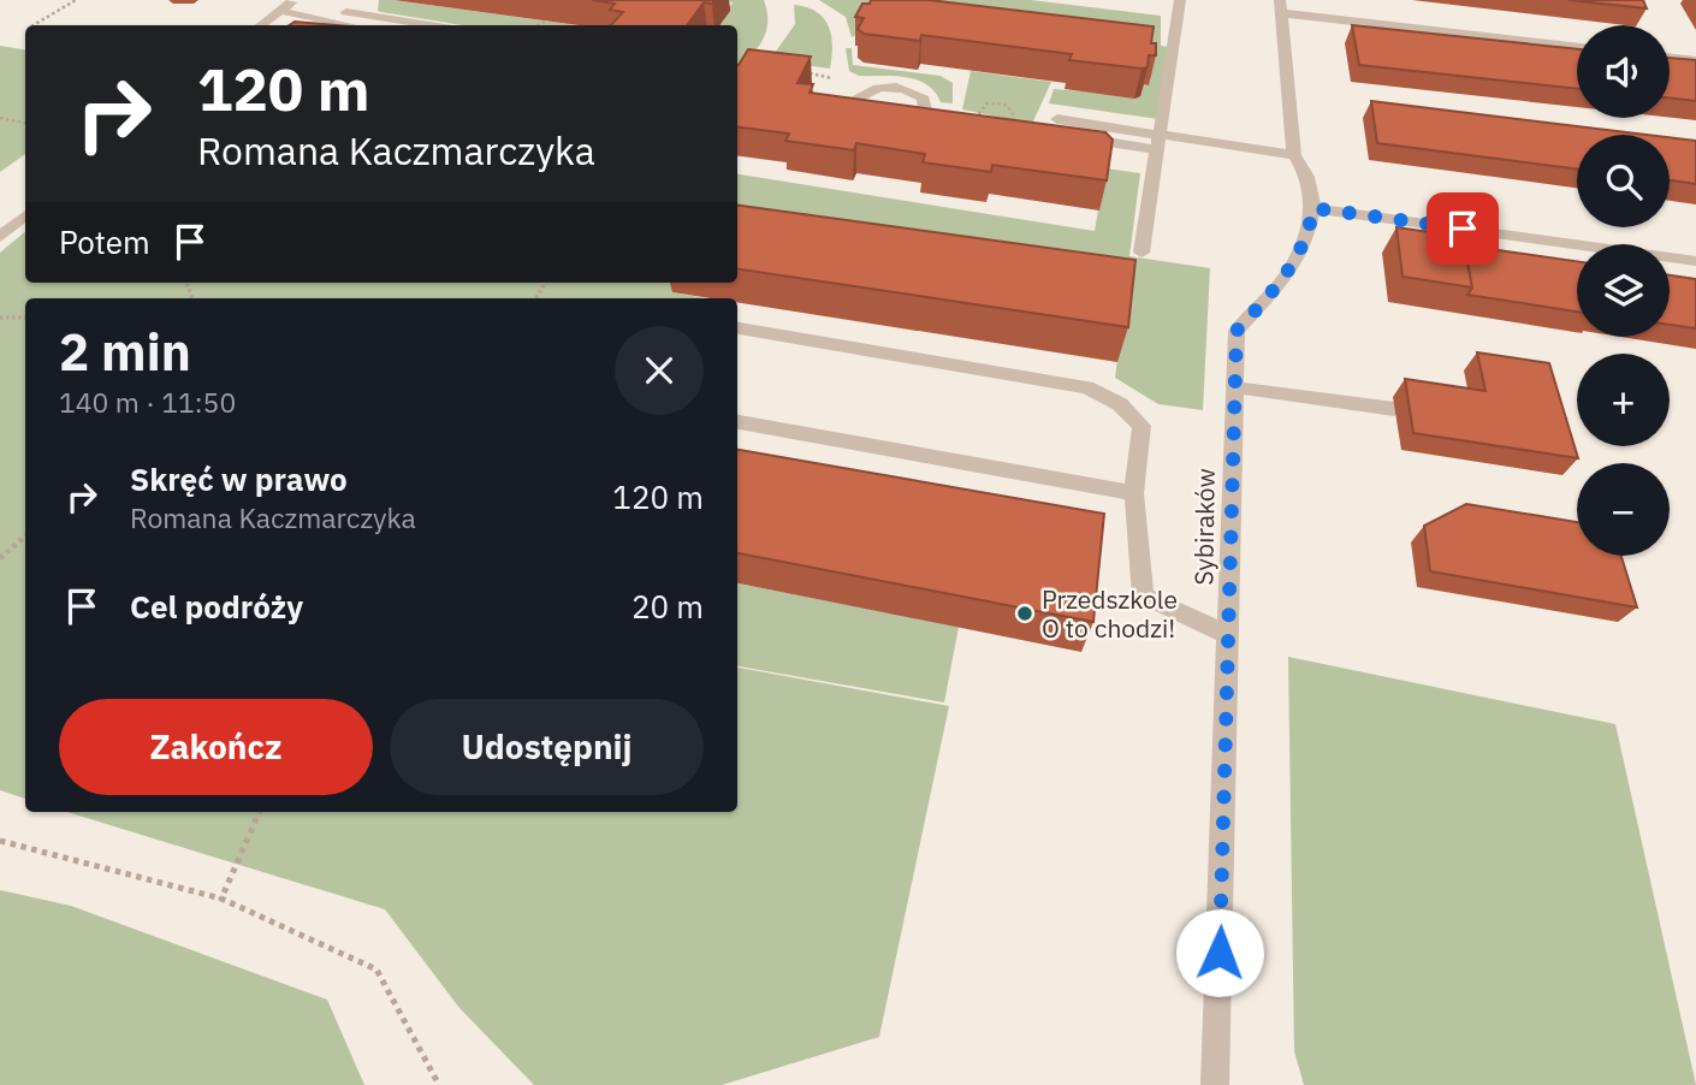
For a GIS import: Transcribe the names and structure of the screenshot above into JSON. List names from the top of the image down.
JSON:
{
  "streets": {
    "street": ["Sybiraków"]
  },
  "places": ["Przedszkole O to chodzi!"],
  "page": {
    "map_buttons": ["+", "−"],
    "turn": ["120 m", "Romana Kaczmarczyka"],
    "then": "Potem",
    "heading": ["2 min", "140 m · 11:50"],
    "list": [
      {
        "name": "Skręć w prawo",
        "note": "Romana Kaczmarczyka",
        "value": "120 m"
      },
      {
        "name": "Cel podróży",
        "value": "20 m"
      }
    ],
    "buttons": ["Zakończ", "Udostępnij"]
  }
}
